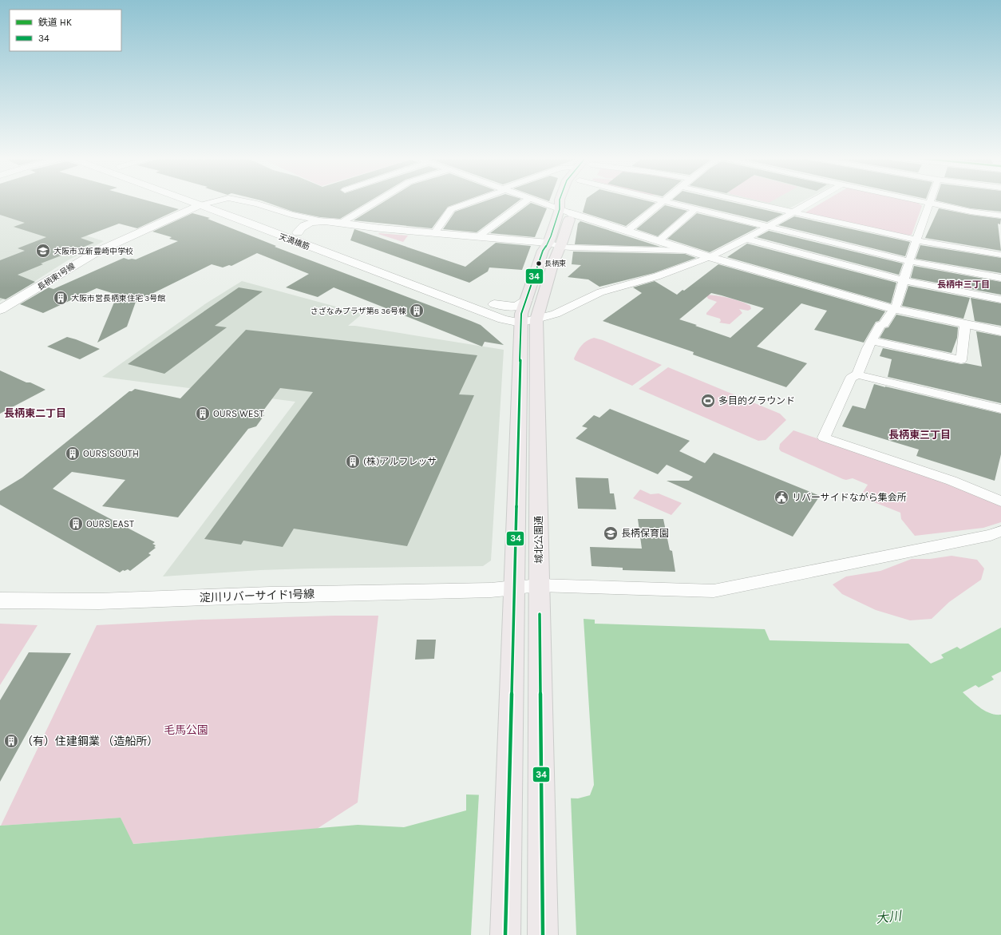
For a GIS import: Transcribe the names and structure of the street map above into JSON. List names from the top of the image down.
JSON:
{
  "streets": {
    "main road": ["城北公園通"],
    "street": ["天満橋筋", "長柄東1号線", "淀川リバーサイド1号線"]
  },
  "crossings": [
    ["天満橋筋", "長柄東1号線"],
    ["天満橋筋", "城北公園通"],
    ["城北公園通", "淀川リバーサイド1号線"]
  ],
  "districts": ["長柄中三丁目", "長柄東二丁目", "長柄東三丁目"],
  "water": ["大川"],
  "parks": ["毛馬公園"],
  "places": {
    "school or university": ["大阪市立新豊崎中学校", "長柄保育園"],
    "other": ["長柄東"],
    "building": [
      "大阪市営長柄東住宅 3号館",
      "さざなみプラザ第8 36号棟",
      "OURS WEST",
      "OURS SOUTH",
      "(株)アルフレッサ",
      "OURS EAST",
      "（有）住建鋼業 （造船所）"
    ],
    "sports": ["多目的グラウンド"],
    "public building": ["リバーサイドながら集会所"]
  },
  "lines": ["transit line 34"],
  "legend": ["鉄道 HK", "34"]
}
